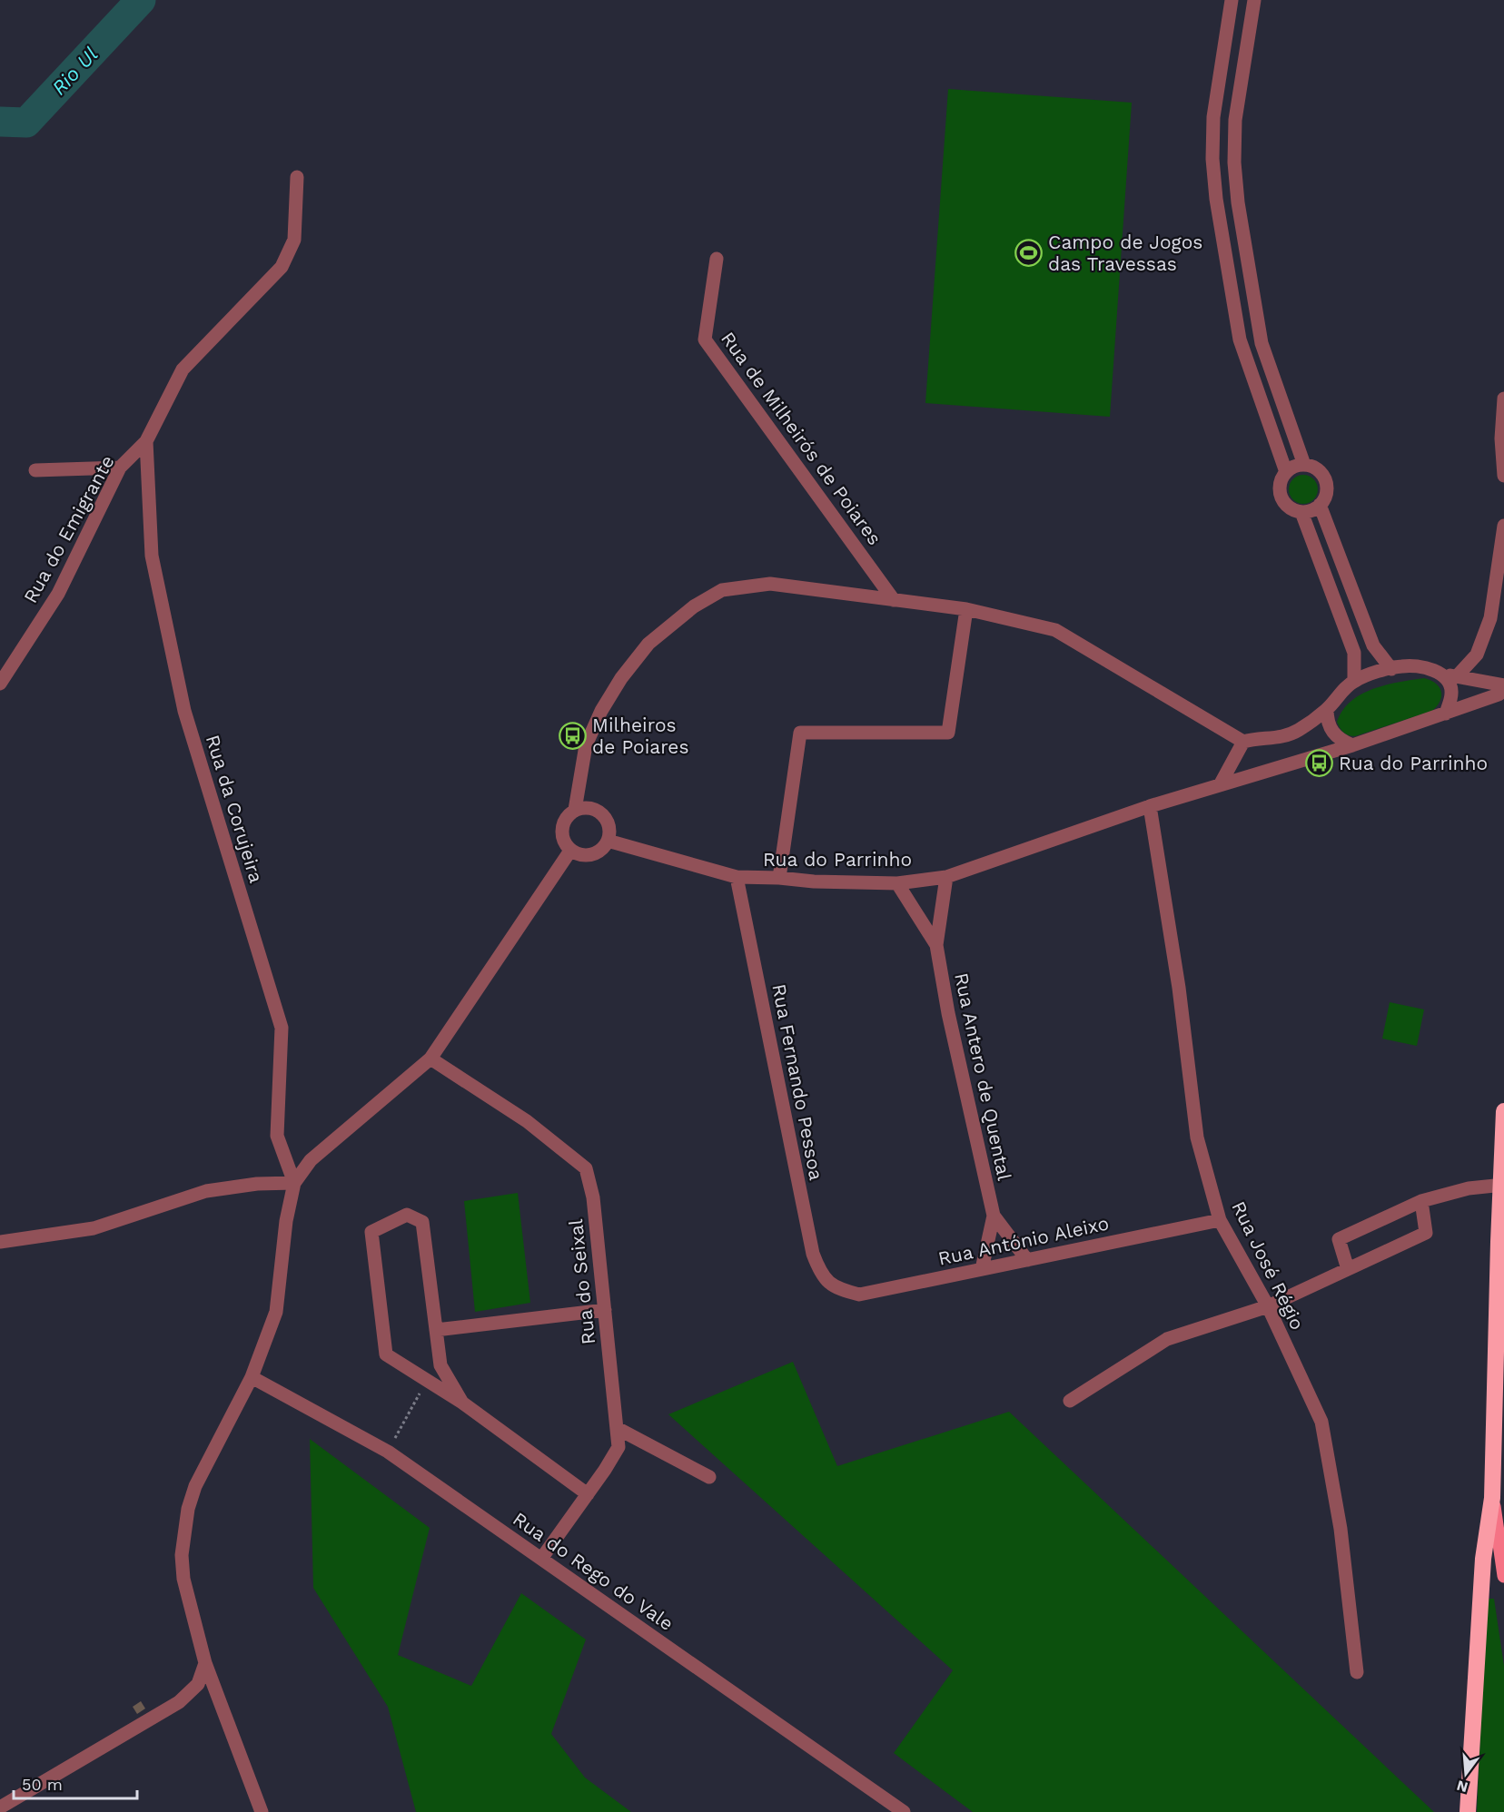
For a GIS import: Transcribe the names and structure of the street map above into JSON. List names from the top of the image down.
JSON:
{
  "streets": {
    "street": [
      "Rua de Milheirós de Poiares",
      "Rua do Emigrante",
      "Rua da Corujeira",
      "Rua do Parrinho",
      "Rua Antero de Quental",
      "Rua Fernando Pessoa",
      "Rua António Aleixo",
      "Rua José Régio",
      "Rua do Seixal",
      "Rua do Rego do Vale"
    ]
  },
  "crossings": [
    ["Rua do Emigrante", "Rua da Corujeira"],
    ["Rua do Parrinho", "Rua Antero de Quental"],
    ["Rua do Parrinho", "Rua Fernando Pessoa"],
    ["Rua do Parrinho", "Rua José Régio"],
    ["Rua Antero de Quental", "Rua António Aleixo"],
    ["Rua Fernando Pessoa", "Rua António Aleixo"],
    ["Rua António Aleixo", "Rua José Régio"],
    ["Rua do Seixal", "Rua do Rego do Vale"]
  ],
  "water": ["Rio Ul"],
  "places": {
    "sports": ["Campo de Jogos das Travessas"],
    "bus stop": ["Milheiros de Poiares", "Rua do Parrinho"]
  },
  "scale_bar": "50 m",
  "north": "bottom"
}
